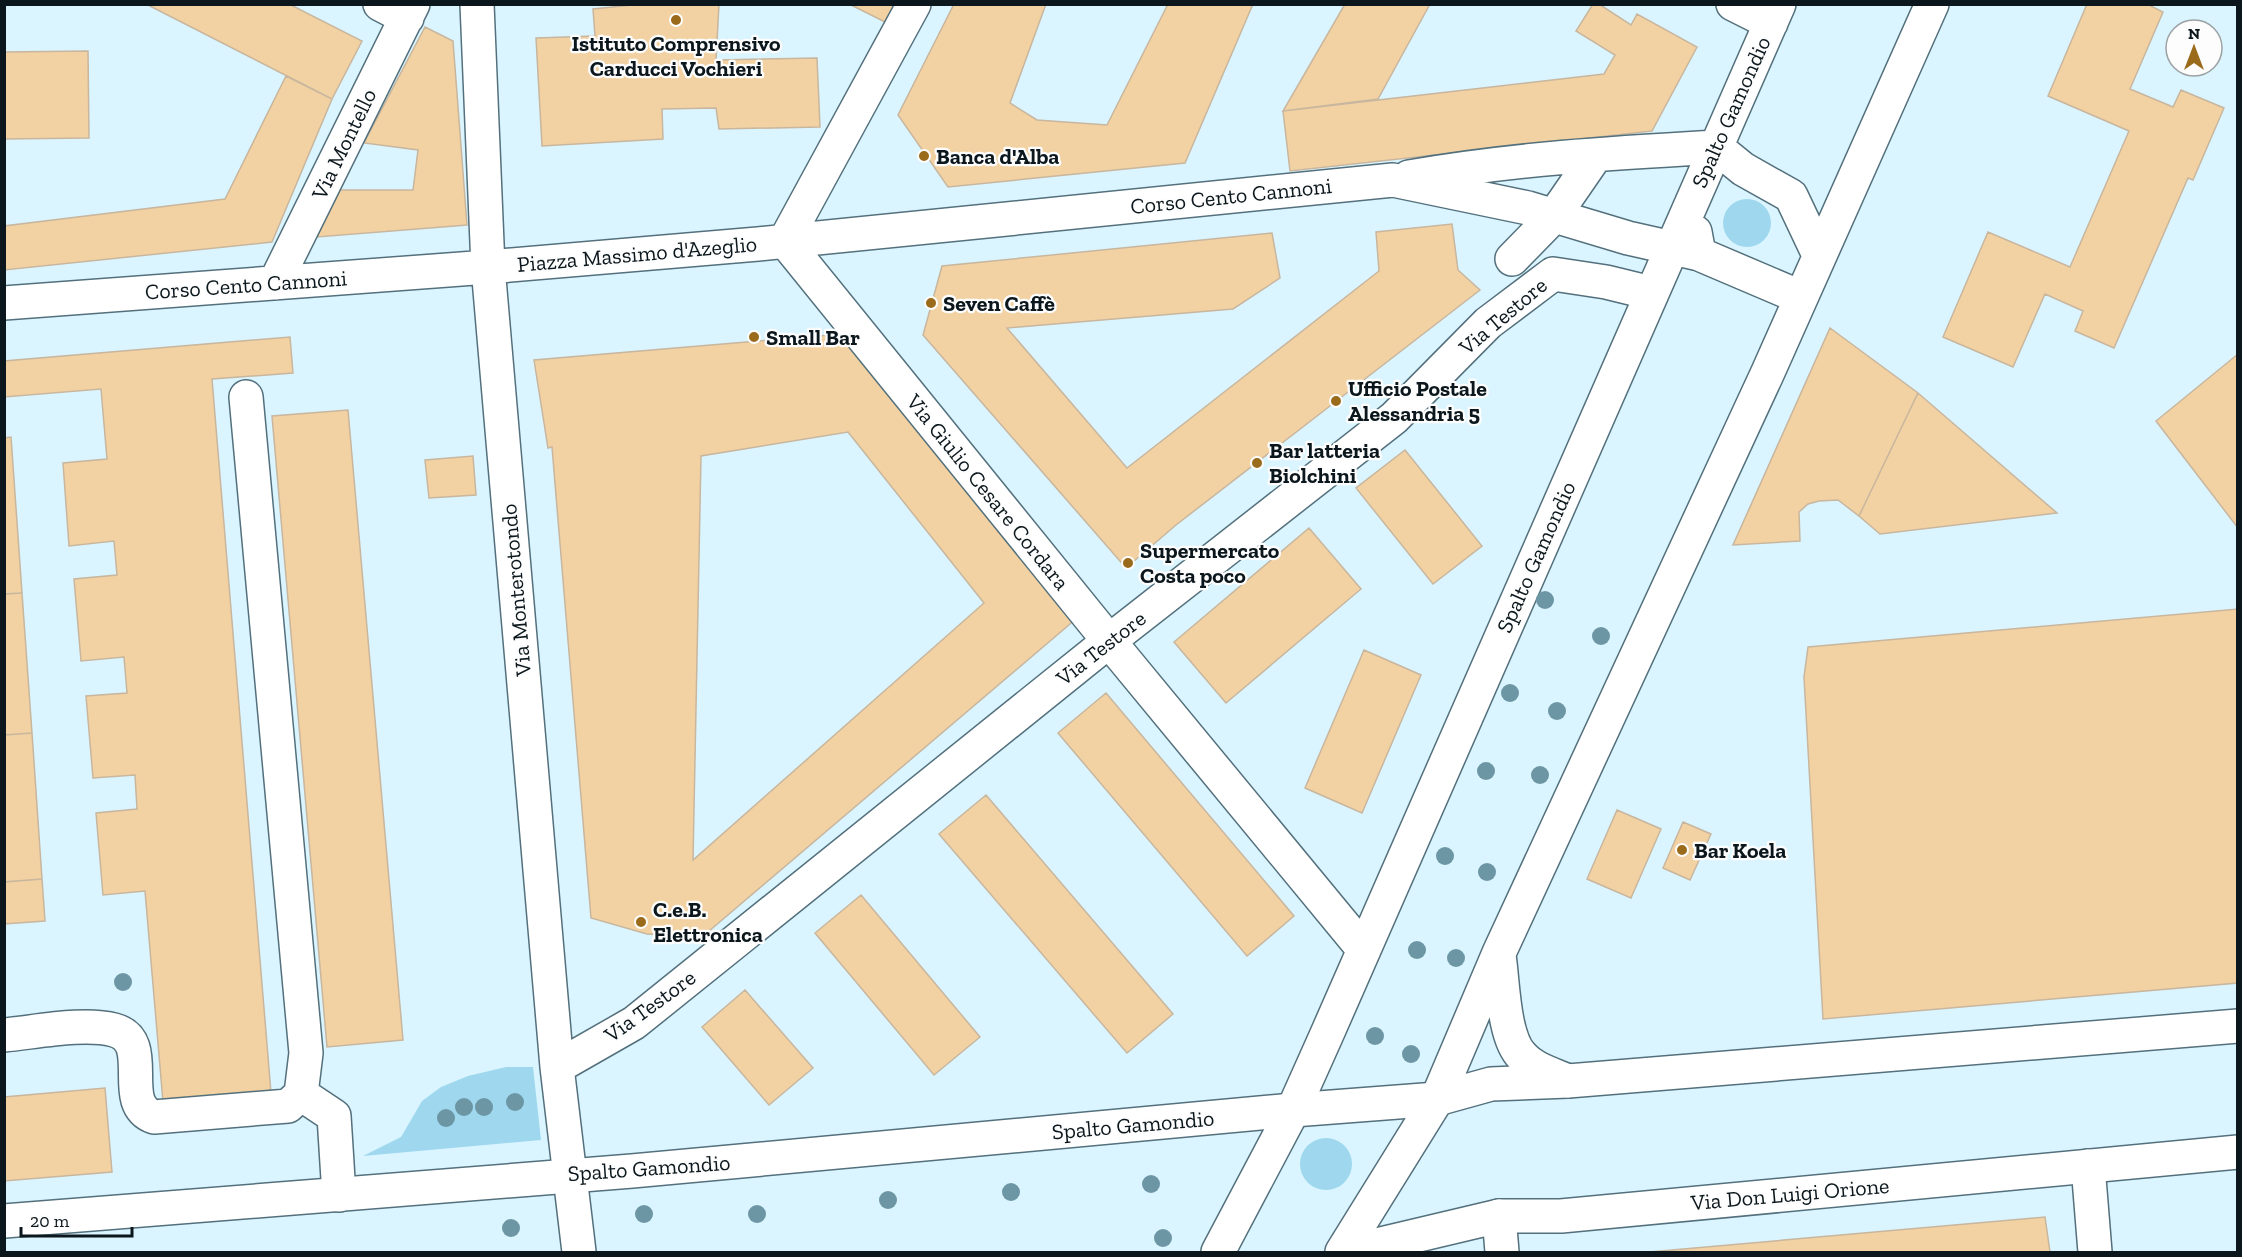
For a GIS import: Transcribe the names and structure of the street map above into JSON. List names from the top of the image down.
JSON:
{
  "streets": {
    "street": [
      "Spalto Gamondio",
      "Via Montello",
      "Corso Cento Cannoni",
      "Piazza Massimo d'Azeglio",
      "Via Testore",
      "Via Giulio Cesare Cordara",
      "Via Monterotondo",
      "Via Don Luigi Orione"
    ]
  },
  "crossings": [
    ["Spalto Gamondio", "Corso Cento Cannoni"],
    ["Spalto Gamondio", "Via Testore"],
    ["Spalto Gamondio", "Via Giulio Cesare Cordara"],
    ["Spalto Gamondio", "Via Monterotondo"],
    ["Via Montello", "Corso Cento Cannoni"],
    ["Corso Cento Cannoni", "Piazza Massimo d'Azeglio"],
    ["Corso Cento Cannoni", "Via Giulio Cesare Cordara"],
    ["Corso Cento Cannoni", "Via Monterotondo"],
    ["Piazza Massimo d'Azeglio", "Via Giulio Cesare Cordara"],
    ["Piazza Massimo d'Azeglio", "Via Monterotondo"],
    ["Via Testore", "Via Giulio Cesare Cordara"],
    ["Via Testore", "Via Monterotondo"]
  ],
  "places": [
    "Istituto Comprensivo Carducci Vochieri",
    "Banca d'Alba",
    "Seven Caffè",
    "Small Bar",
    "Ufficio Postale Alessandria 5",
    "Bar latteria Biolchini",
    "Supermercato Costa poco",
    "Bar Koela",
    "C.e.B. Elettronica"
  ],
  "scale_bar": "20 m",
  "north": "top"
}
